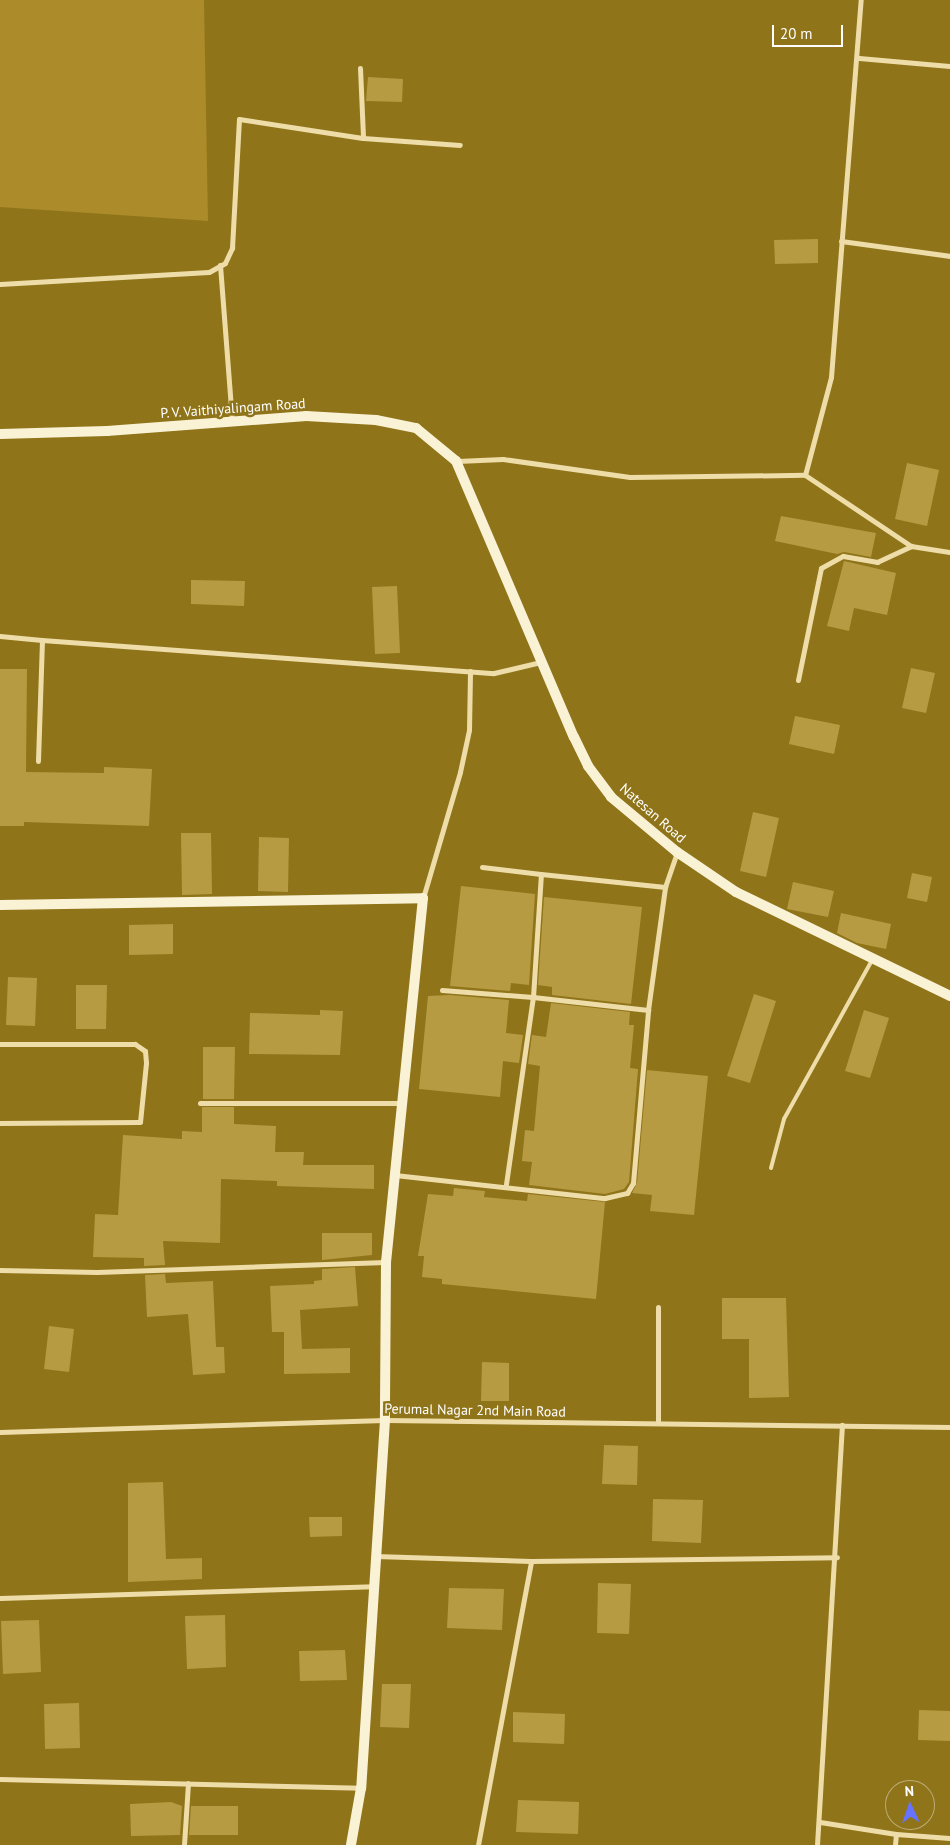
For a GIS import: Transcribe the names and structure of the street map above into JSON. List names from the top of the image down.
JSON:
{
  "streets": {
    "street": ["P. V. Vaithiyalingam Road", "Natesan Road", "Perumal Nagar 2nd Main Road"]
  },
  "crossings": [
    ["P. V. Vaithiyalingam Road", "Natesan Road"]
  ],
  "scale_bar": "20 m",
  "north": "top"
}
